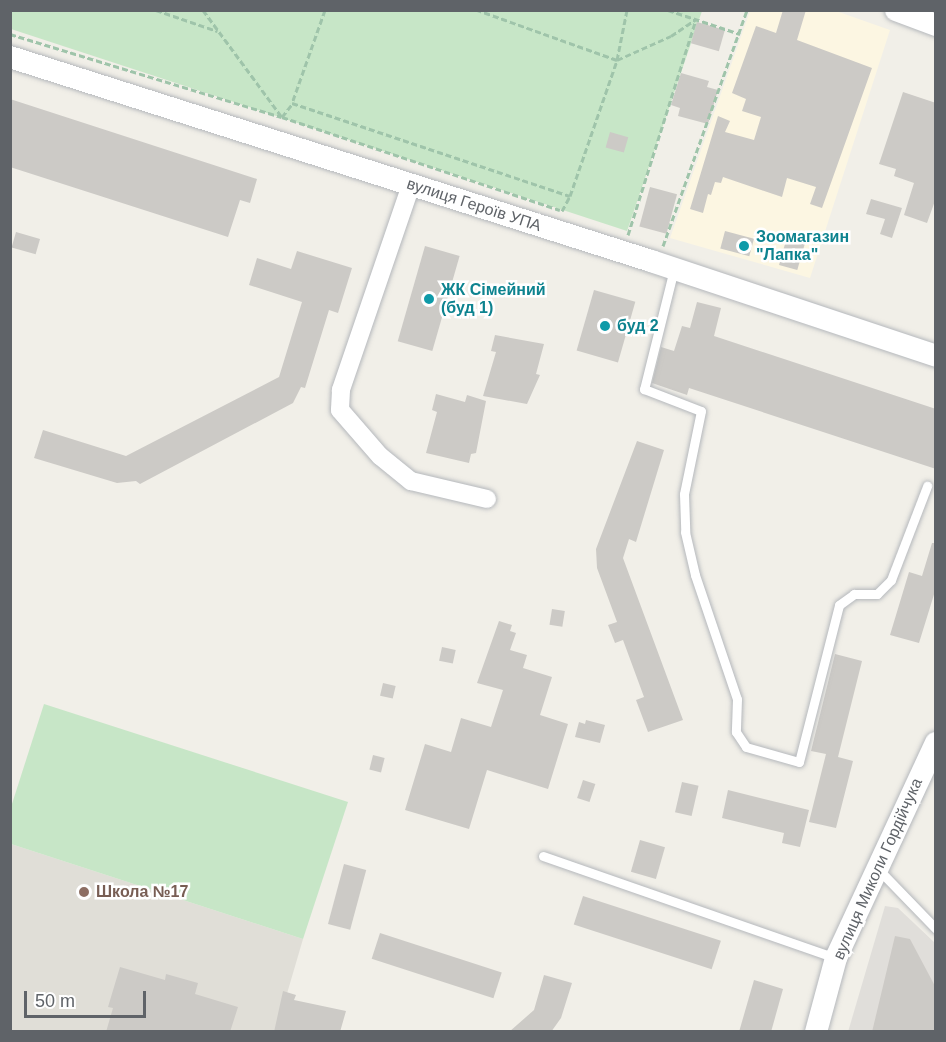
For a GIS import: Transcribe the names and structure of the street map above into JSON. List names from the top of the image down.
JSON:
{
  "streets": {
    "street": ["вулиця Героїв УПА", "вулиця Миколи Гордійчука"]
  },
  "places": [
    "Зоомагазин \"Лапка\"",
    "ЖК Сімейний (буд 1)",
    "буд 2",
    "Школа №17"
  ],
  "scale_bar": "50 m"
}
